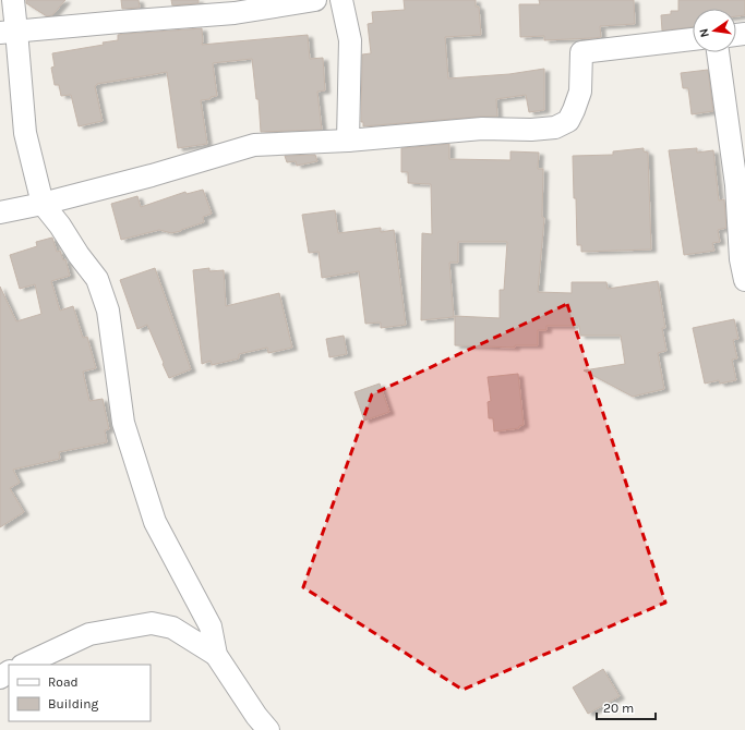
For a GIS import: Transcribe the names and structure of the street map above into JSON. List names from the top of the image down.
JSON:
{
  "legend": ["Road", "Building"],
  "scale_bar": "20 m",
  "north": "left"
}
